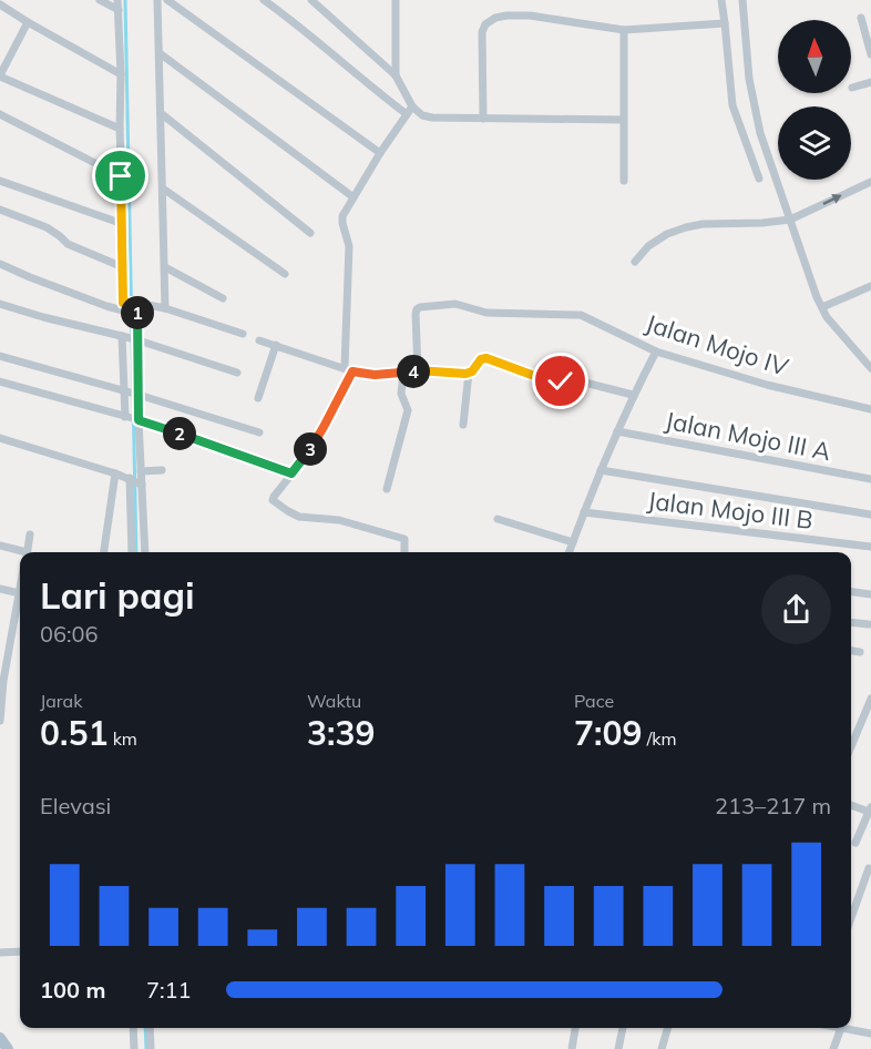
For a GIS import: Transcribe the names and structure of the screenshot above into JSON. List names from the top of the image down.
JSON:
{
  "streets": {
    "street": ["Jalan Mojo IV", "Jalan Mojo III A", "Jalan Mojo III B"]
  },
  "north": "top",
  "page": {
    "pins": [
      "1",
      "4",
      "2",
      "3"
    ],
    "heading": ["Lari pagi", "06:06"],
    "stats": [
      ["Jarak", "0.51 km"],
      ["Waktu", "3:39"],
      ["Pace", "7:09 /km"]
    ],
    "chart": ["Elevasi", "213–217 m"],
    "list": [
      {
        "name": "100 m",
        "note": "7:11"
      }
    ]
  }
}
